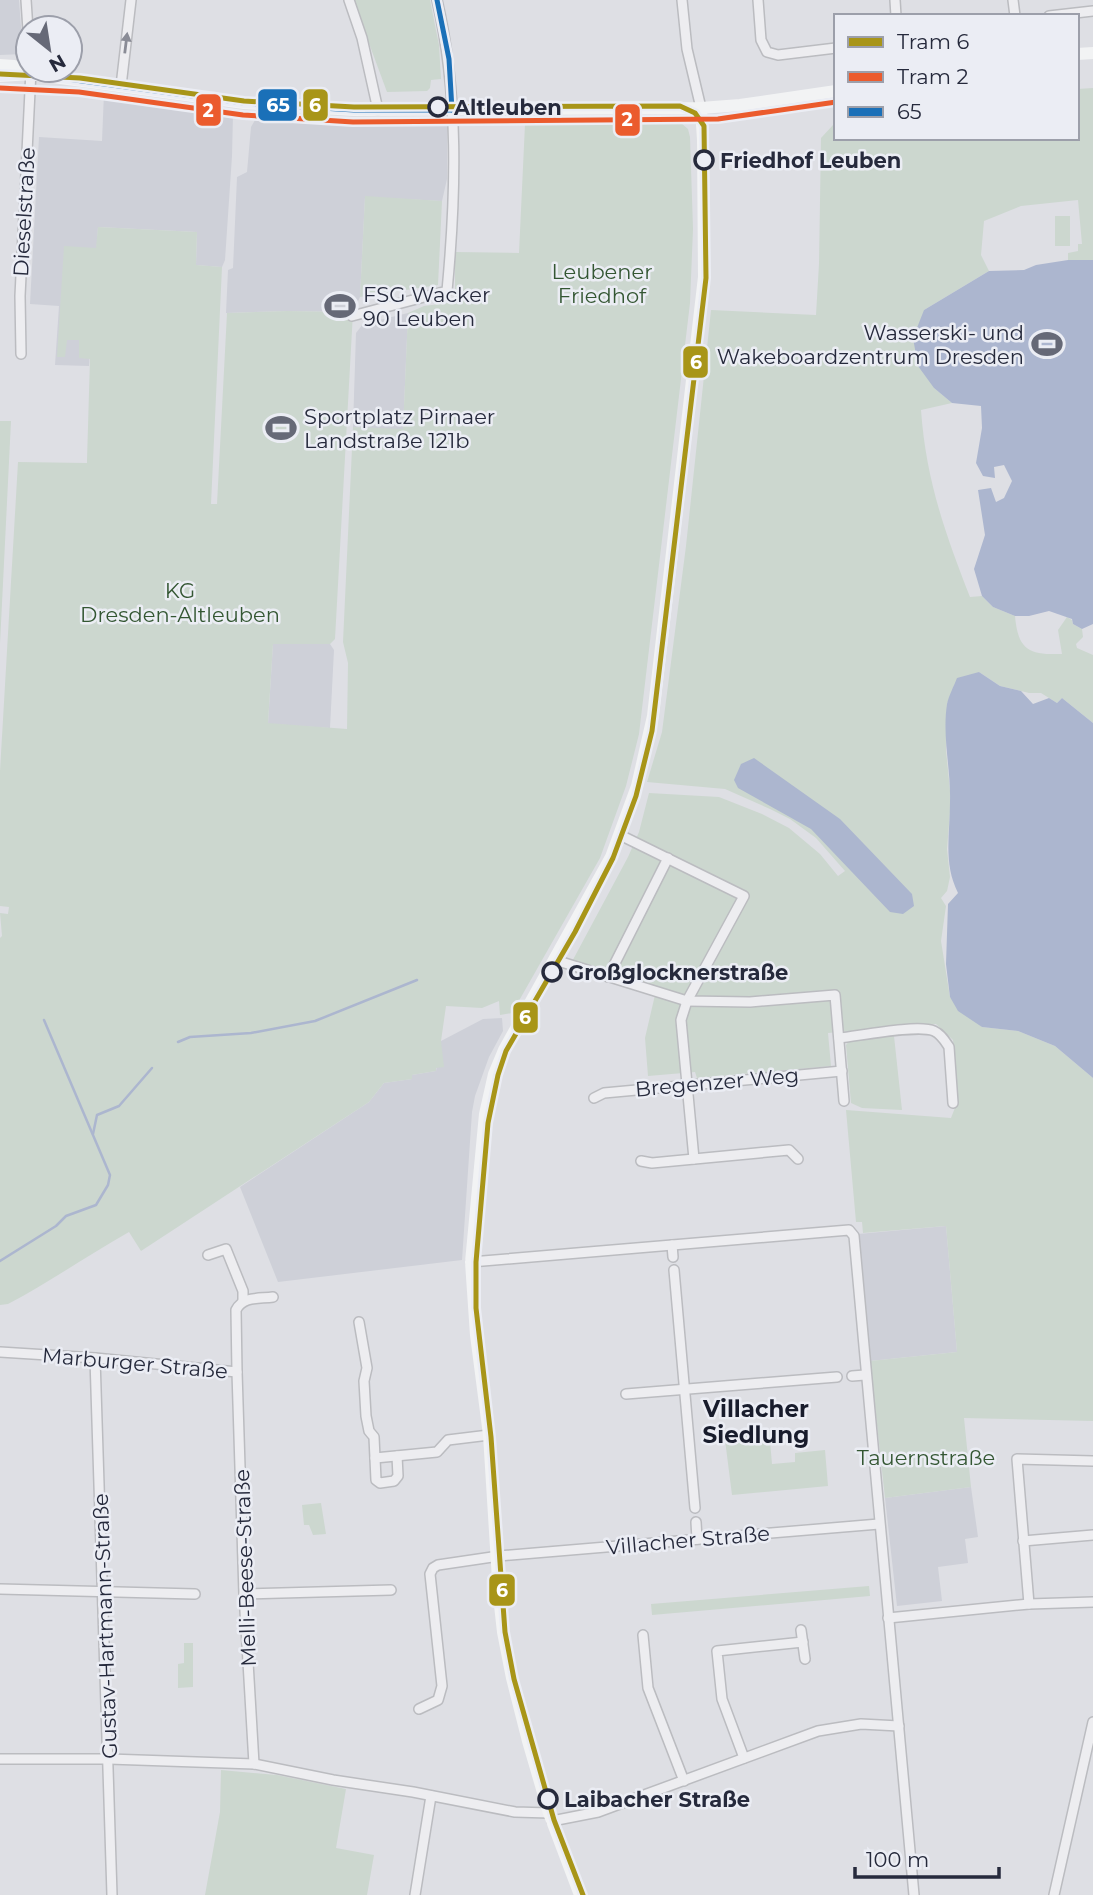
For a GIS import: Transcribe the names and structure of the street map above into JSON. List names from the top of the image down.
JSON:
{
  "streets": {
    "street": [
      "Dieselstraße",
      "Bregenzer Weg",
      "Marburger Straße",
      "Villacher Straße",
      "Melli-Beese-Straße",
      "Gustav-Hartmann-Straße"
    ]
  },
  "crossings": [
    ["Marburger Straße", "Melli-Beese-Straße"],
    ["Marburger Straße", "Gustav-Hartmann-Straße"]
  ],
  "districts": ["Villacher Siedlung"],
  "parks": ["Leubener Friedhof", "KG Dresden-Altleuben", "Tauernstraße"],
  "places": {
    "other": [
      "Altleuben",
      "Friedhof Leuben",
      "Großglocknerstraße",
      "Laibacher Straße"
    ],
    "sports": ["FSG Wacker 90 Leuben", "Wasserski- und Wakeboardzentrum Dresden", "Sportplatz Pirnaer Landstraße 121b"]
  },
  "lines": ["transit line 65", "tram line 6", "tram line 2"],
  "legend": ["Tram 6", "Tram 2", "65"],
  "scale_bar": "100 m",
  "north": "bottom right"
}
